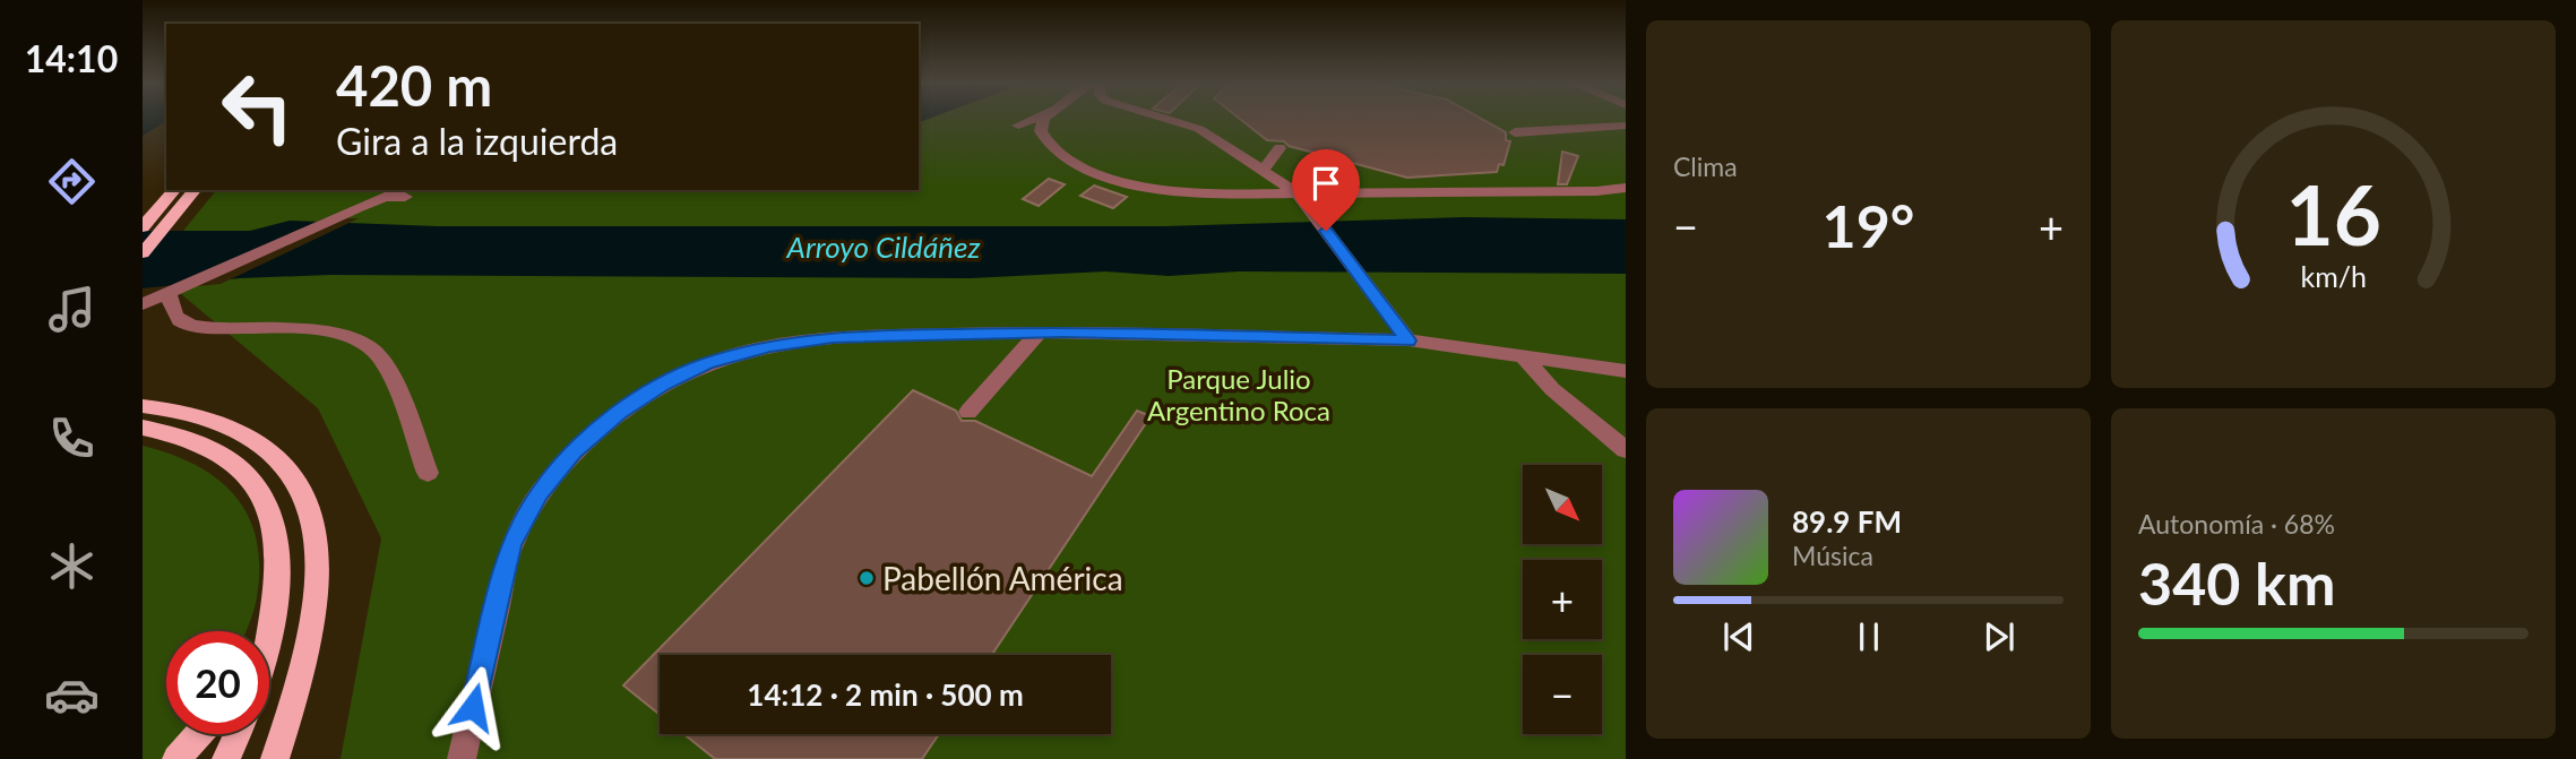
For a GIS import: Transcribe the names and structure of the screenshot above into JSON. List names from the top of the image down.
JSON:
{
  "water": ["Arroyo Cildáñez"],
  "parks": ["Parque Julio Argentino Roca"],
  "places": ["Pabellón América"],
  "north": "bottom right",
  "page": {
    "tabs": "14:10",
    "tile": [
      "Clima",
      ["Autonomía · 68%", "340 km"]
    ],
    "turn": ["420 m", "Gira a la izquierda"],
    "heat": ["−", "19°", "+"],
    "map_buttons": ["+", "−"],
    "song": ["89.9 FM", "Música"],
    "limit": "20",
    "trip": "14:12 · 2 min · 500 m",
    "gauge": ["16", "km/h"]
  }
}
